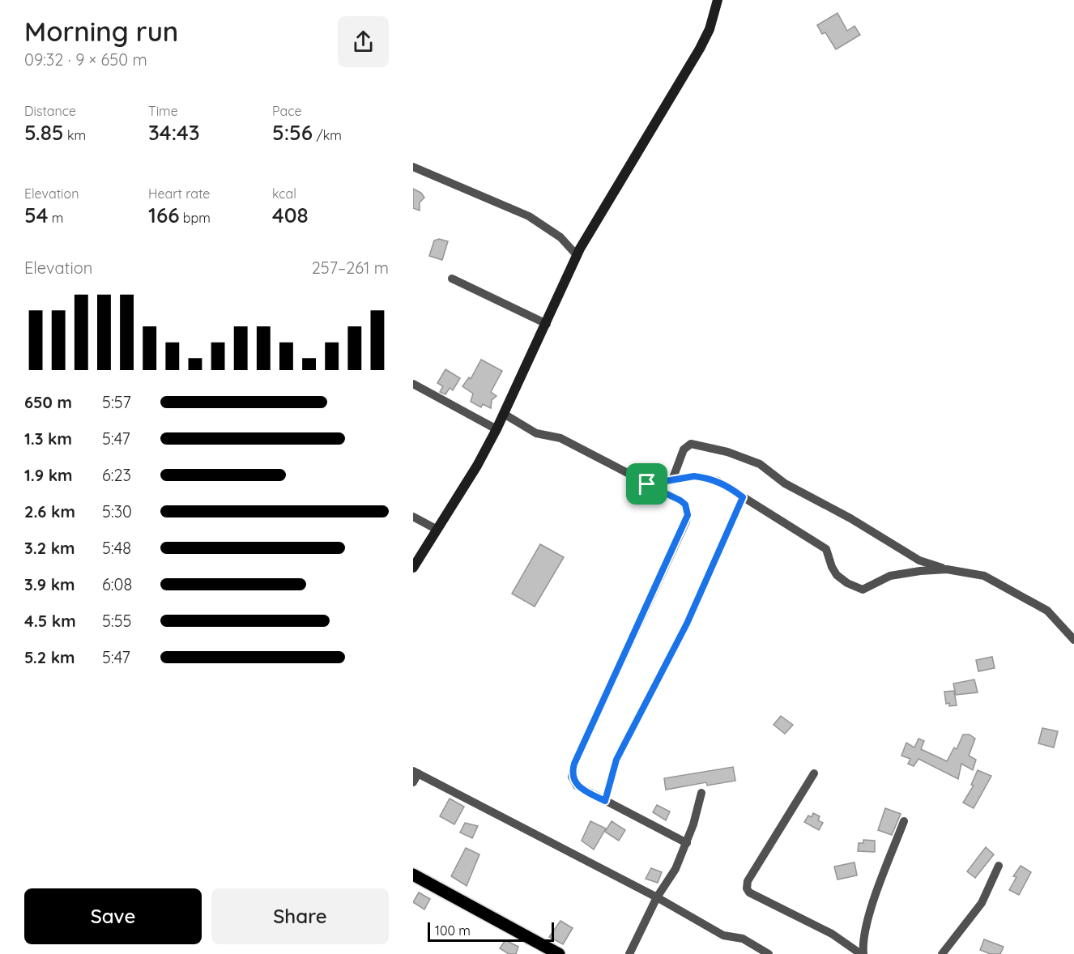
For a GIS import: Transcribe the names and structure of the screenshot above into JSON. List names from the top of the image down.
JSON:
{
  "scale_bar": "100 m",
  "page": {
    "heading": ["Morning run", "09:32 · 9 × 650 m"],
    "stats": [
      ["Distance", "5.85 km"],
      ["Time", "34:43"],
      ["Pace", "5:56 /km"],
      ["Elevation", "54 m"],
      ["Heart rate", "166 bpm"],
      ["kcal", "408"]
    ],
    "chart": ["Elevation", "257–261 m"],
    "list": [
      {
        "name": "650 m",
        "note": "5:57"
      },
      {
        "name": "1.3 km",
        "note": "5:47"
      },
      {
        "name": "1.9 km",
        "note": "6:23"
      },
      {
        "name": "2.6 km",
        "note": "5:30"
      },
      {
        "name": "3.2 km",
        "note": "5:48"
      },
      {
        "name": "3.9 km",
        "note": "6:08"
      },
      {
        "name": "4.5 km",
        "note": "5:55"
      },
      {
        "name": "5.2 km",
        "note": "5:47"
      }
    ],
    "buttons": ["Save", "Share"],
    "scale": "100 m"
  }
}
